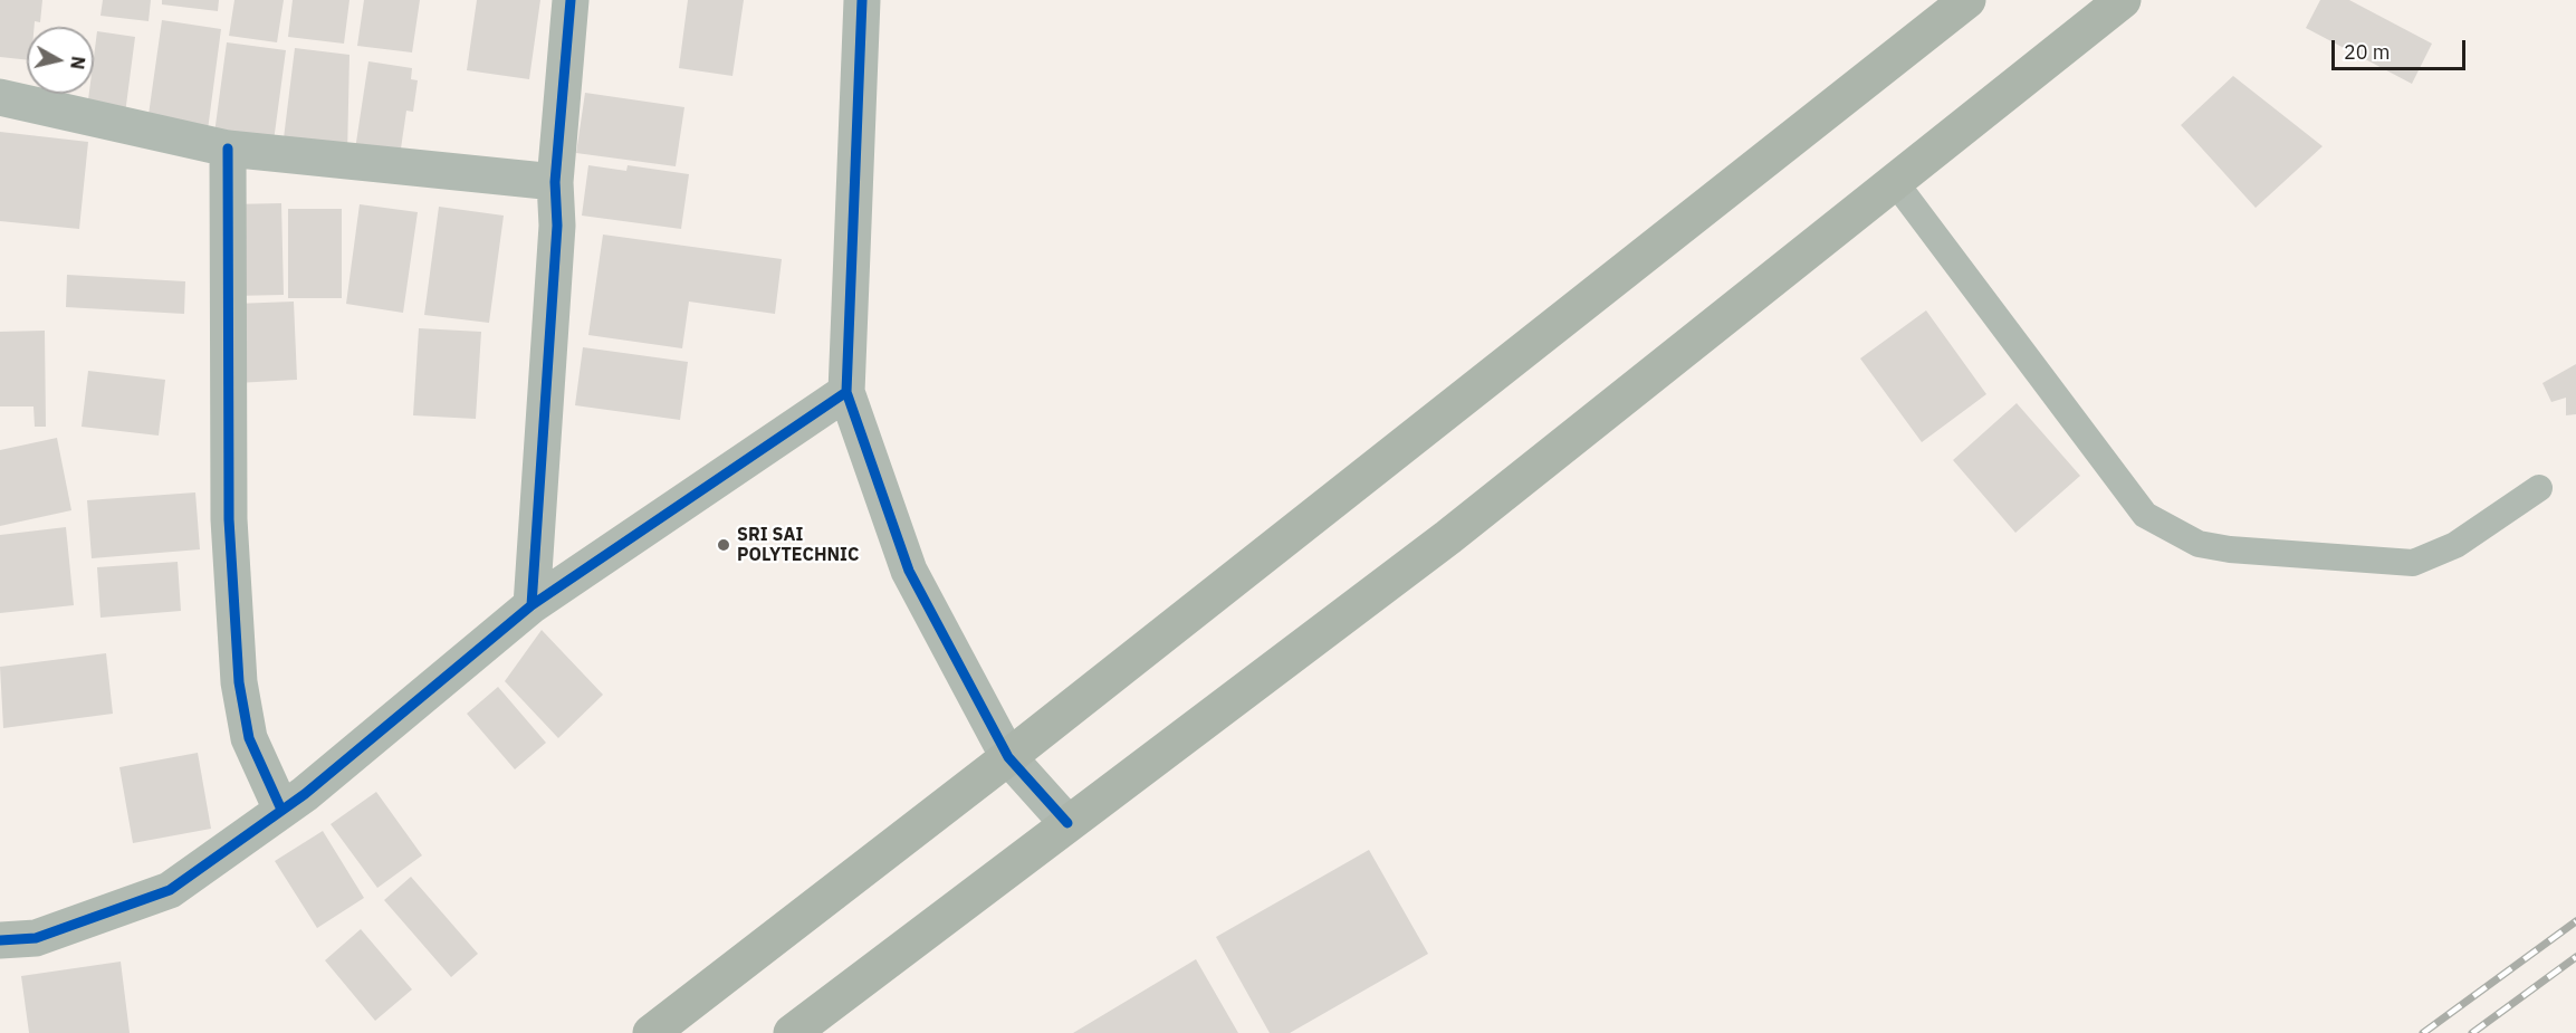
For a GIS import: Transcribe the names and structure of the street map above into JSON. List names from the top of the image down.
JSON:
{
  "places": ["SRI SAI POLYTECHNIC"],
  "scale_bar": "20 m",
  "north": "right"
}
